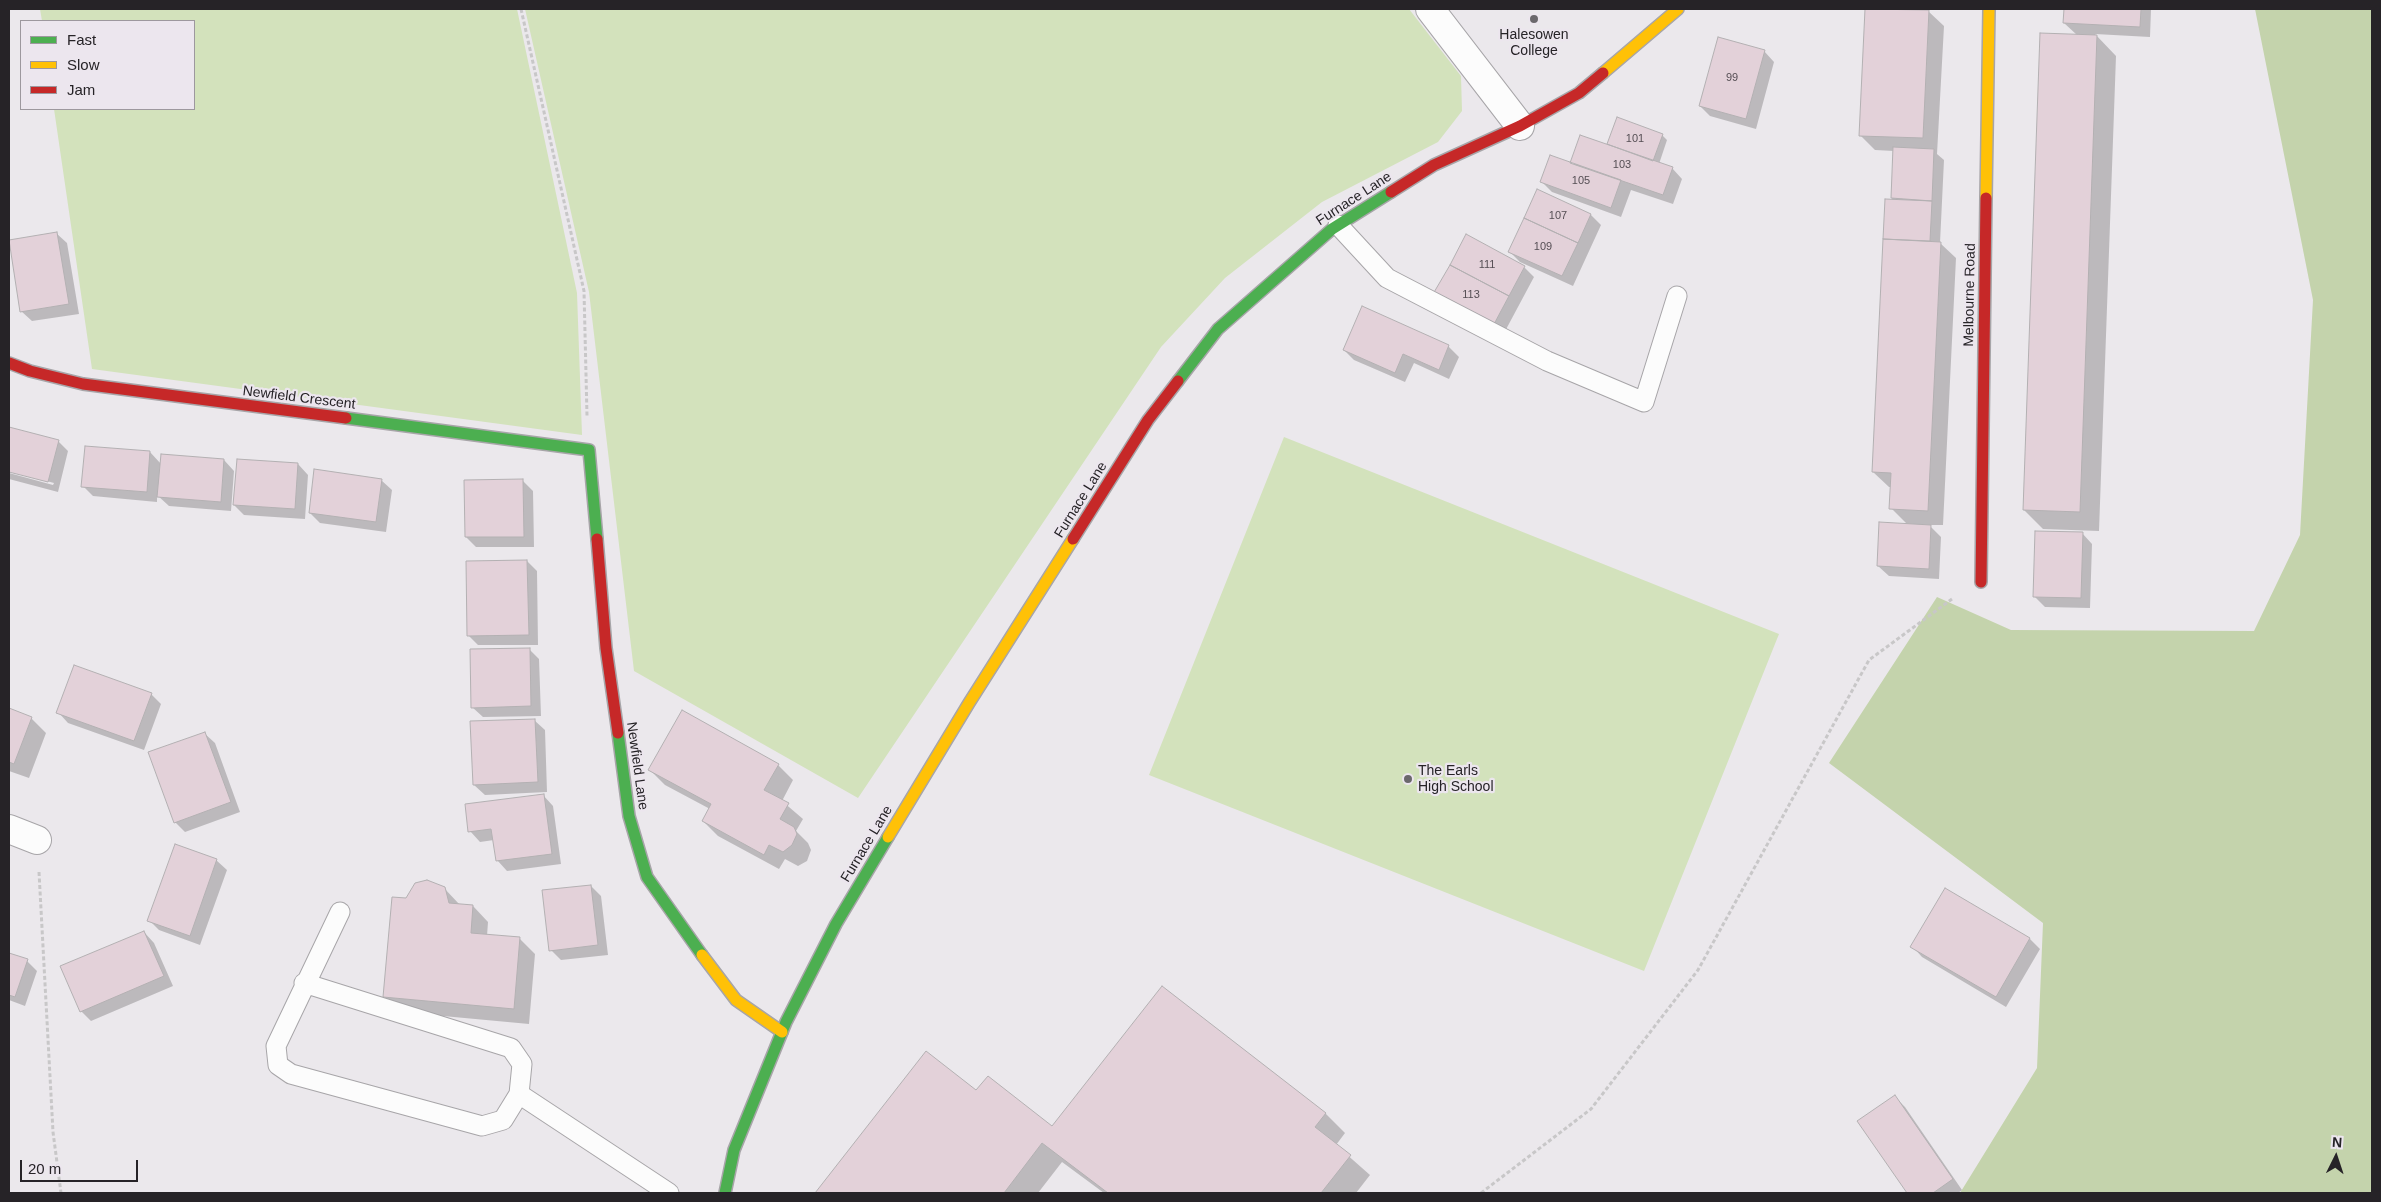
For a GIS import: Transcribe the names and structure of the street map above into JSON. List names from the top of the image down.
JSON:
{
  "streets": {
    "street": [
      "Furnace Lane",
      "Melbourne Road",
      "Newfield Crescent",
      "Newfield Lane"
    ]
  },
  "crossings": [
    ["Furnace Lane", "Newfield Lane"],
    ["Newfield Crescent", "Newfield Lane"]
  ],
  "places": ["Halesowen College", "The Earls High School"],
  "house_numbers": [
    "99",
    "101",
    "103",
    "105",
    "107",
    "109",
    "111",
    "113"
  ],
  "legend": ["Fast", "Slow", "Jam"],
  "scale_bar": "20 m",
  "north": "top"
}
